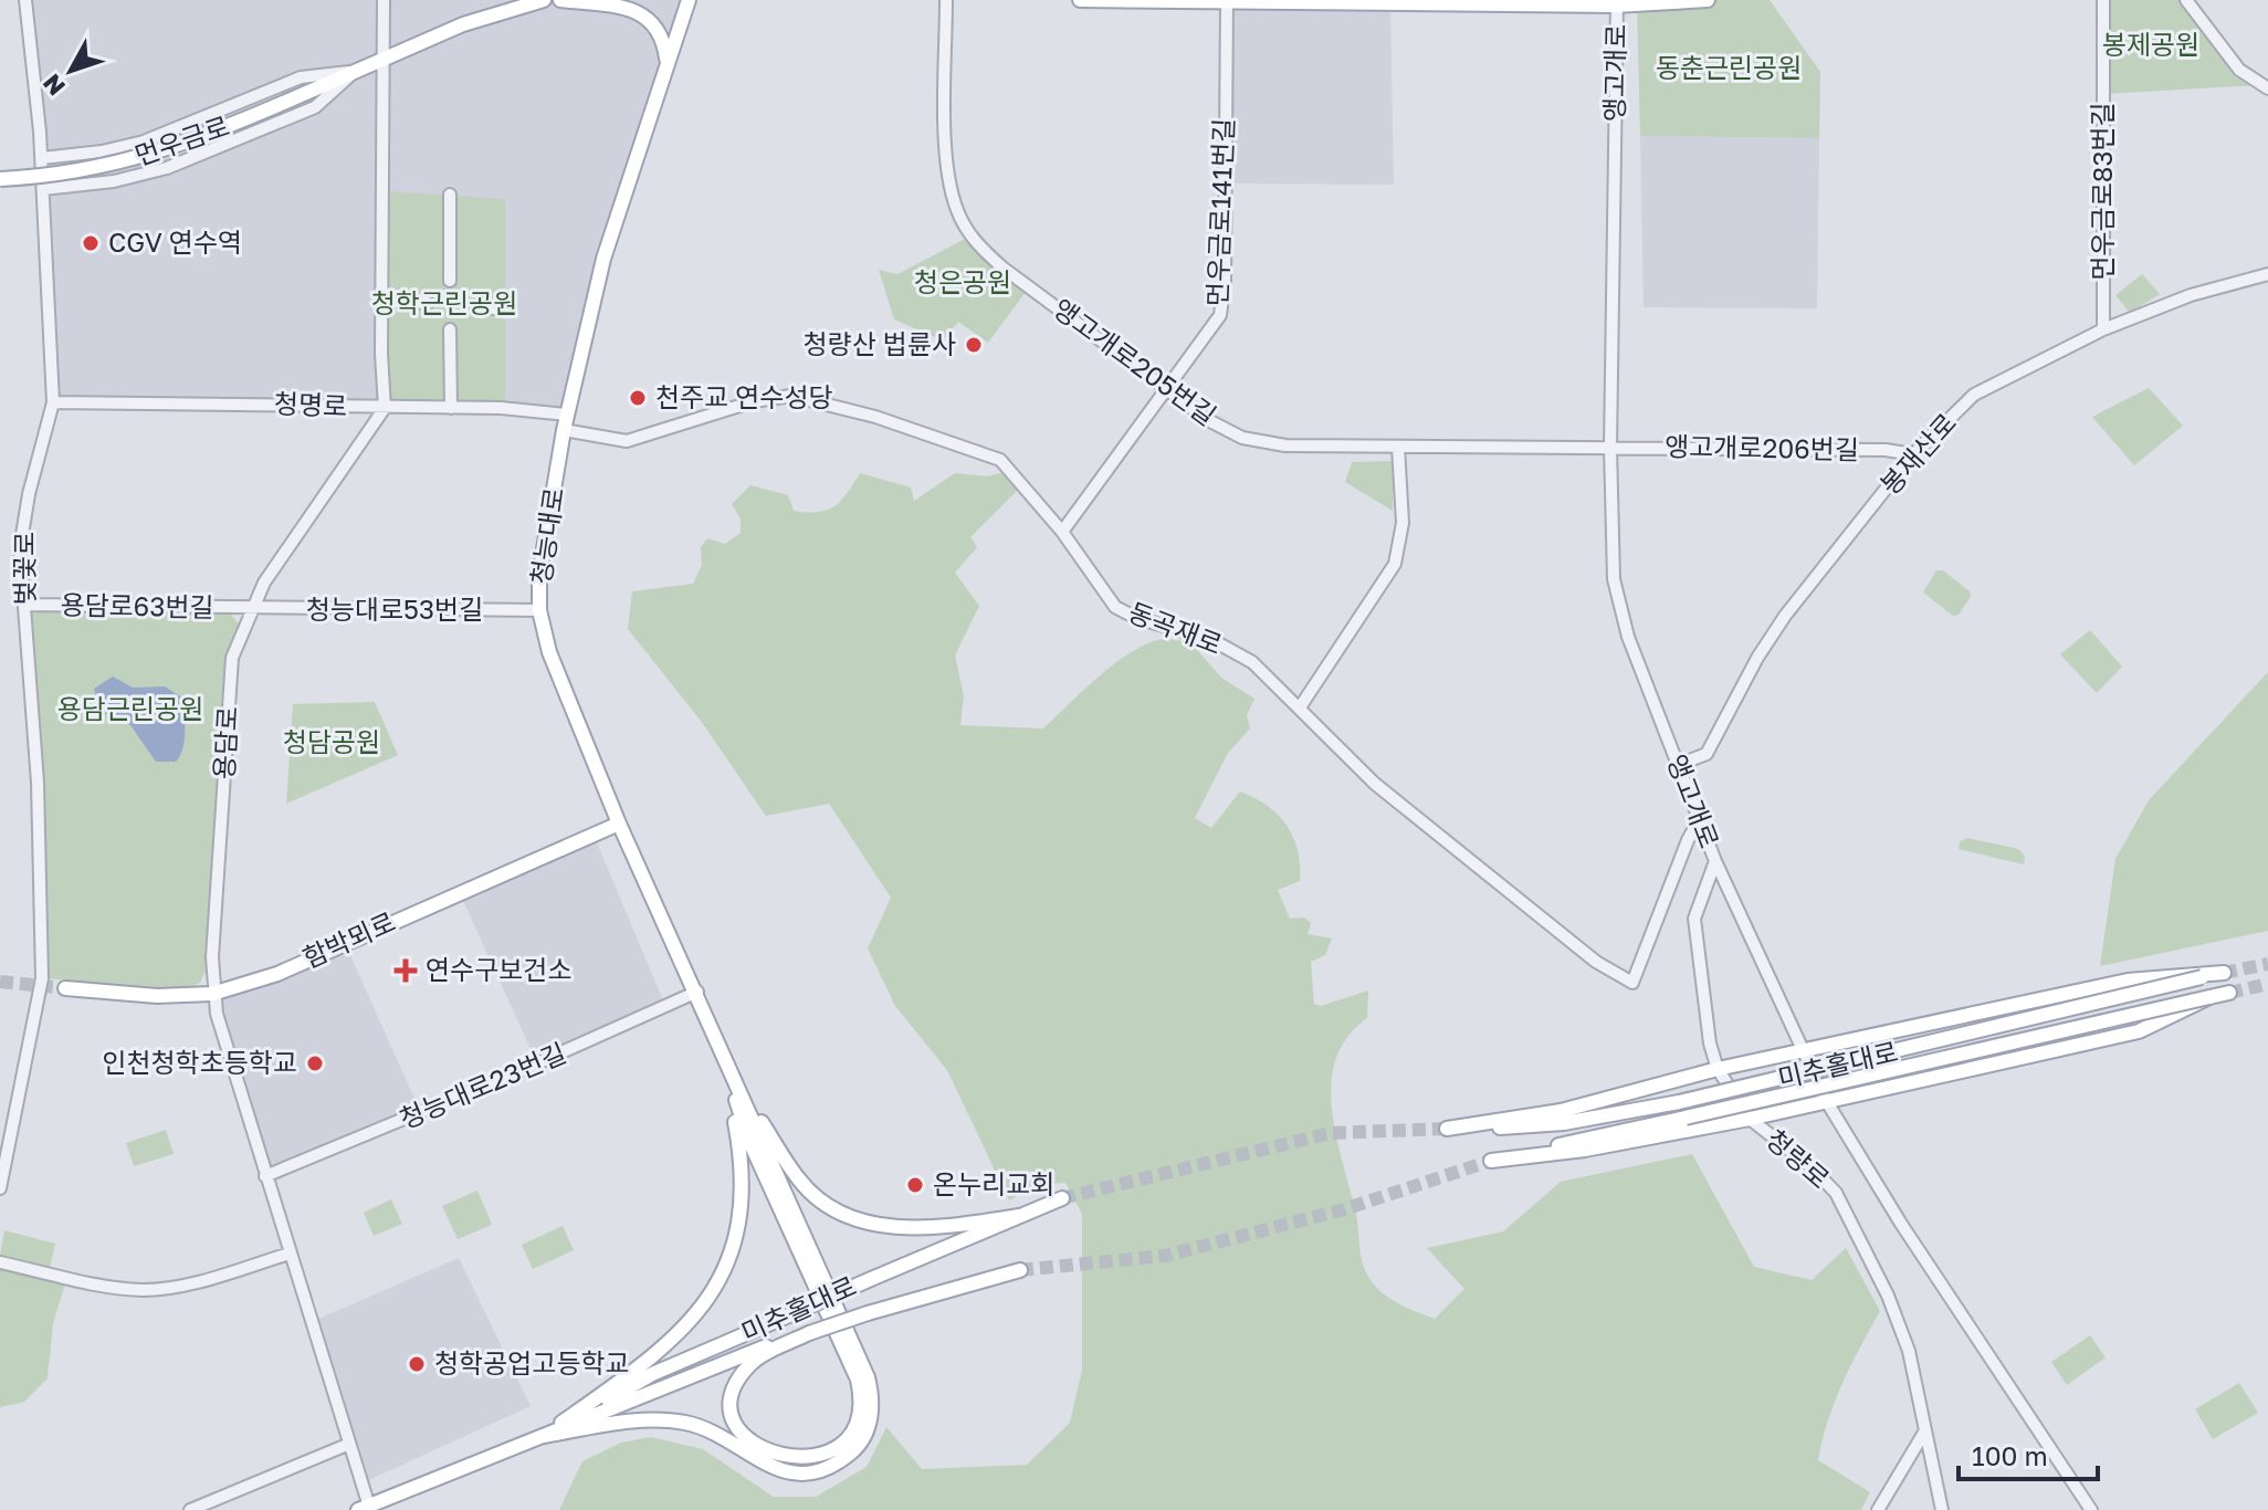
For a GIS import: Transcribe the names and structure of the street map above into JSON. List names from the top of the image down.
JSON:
{
  "streets": {
    "main road": [
      "먼우금로",
      "청능대로",
      "함박뫼로",
      "미추홀대로"
    ],
    "street": [
      "앵고개로",
      "먼우금로83번길",
      "먼우금로141번길",
      "앵고개로205번길",
      "청명로",
      "앵고개로206번길",
      "봉재산로",
      "벚꽃로",
      "용담로63번길",
      "청능대로53번길",
      "동곡재로",
      "용담로",
      "청능대로23번길",
      "청량로"
    ]
  },
  "crossings": [
    ["앵고개로", "앵고개로205번길"],
    ["앵고개로", "앵고개로206번길"],
    ["앵고개로", "봉재산로"],
    ["앵고개로", "동곡재로"],
    ["앵고개로", "청량로"],
    ["먼우금로", "벚꽃로"],
    ["먼우금로83번길", "봉재산로"],
    ["먼우금로141번길", "앵고개로205번길"],
    ["먼우금로141번길", "동곡재로"],
    ["앵고개로205번길", "앵고개로206번길"],
    ["청명로", "청능대로"],
    ["청명로", "벚꽃로"],
    ["청명로", "용담로"],
    ["앵고개로206번길", "봉재산로"],
    ["청능대로", "청능대로53번길"],
    ["청능대로", "동곡재로"],
    ["청능대로", "함박뫼로"],
    ["청능대로", "청능대로23번길"],
    ["벚꽃로", "용담로63번길"],
    ["용담로63번길", "청능대로53번길"],
    ["용담로63번길", "용담로"],
    ["청능대로53번길", "용담로"],
    ["용담로", "함박뫼로"],
    ["용담로", "미추홀대로"],
    ["용담로", "청능대로23번길"],
    ["미추홀대로", "청량로"]
  ],
  "parks": [
    "봉제공원",
    "동춘근린공원",
    "청은공원",
    "청학근린공원",
    "용담근린공원",
    "청담공원"
  ],
  "places": {
    "other": [
      "CGV 연수역",
      "청량산 법륜사",
      "천주교 연수성당",
      "인천청학초등학교",
      "온누리교회",
      "청학공업고등학교"
    ],
    "health": ["연수구보건소"]
  },
  "scale_bar": "100 m",
  "north": "bottom left"
}
